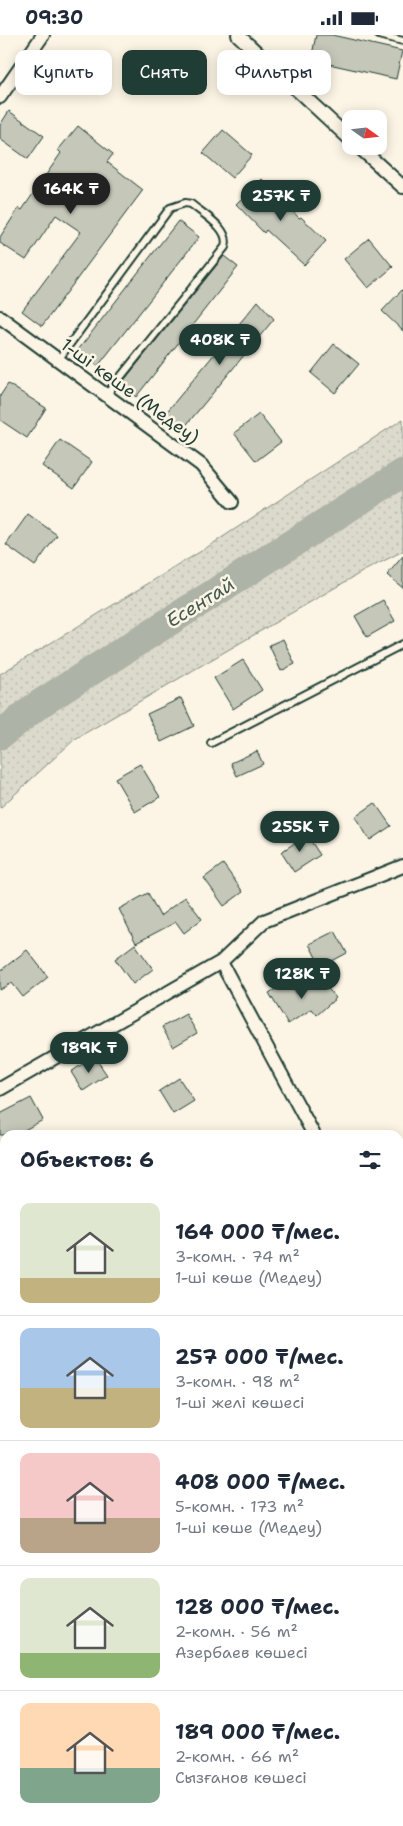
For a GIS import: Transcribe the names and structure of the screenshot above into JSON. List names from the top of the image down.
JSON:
{
  "streets": {
    "street": ["1-ші көше (Медеу)"]
  },
  "water": ["Есентай"],
  "north": "right",
  "page": {
    "status": "09:30",
    "chip": ["Купить", "Снять", "Фильтры"],
    "price": [
      "164K ₸",
      "257K ₸",
      "408K ₸",
      "255K ₸",
      "128K ₸",
      "189K ₸"
    ],
    "heading": "Объектов: 6",
    "list": [
      {
        "name": "164 000 ₸/мес.",
        "note": "3-комн. · 74 m² · 1-ші көше (Медеу)"
      },
      {
        "name": "257 000 ₸/мес.",
        "note": "3-комн. · 98 m² · 1-ші желі көшесі"
      },
      {
        "name": "408 000 ₸/мес.",
        "note": "5-комн. · 173 m² · 1-ші көше (Медеу)"
      },
      {
        "name": "128 000 ₸/мес.",
        "note": "2-комн. · 56 m² · Азербаев көшесі"
      },
      {
        "name": "189 000 ₸/мес.",
        "note": "2-комн. · 66 m² · Сызғанов көшесі"
      }
    ]
  }
}
